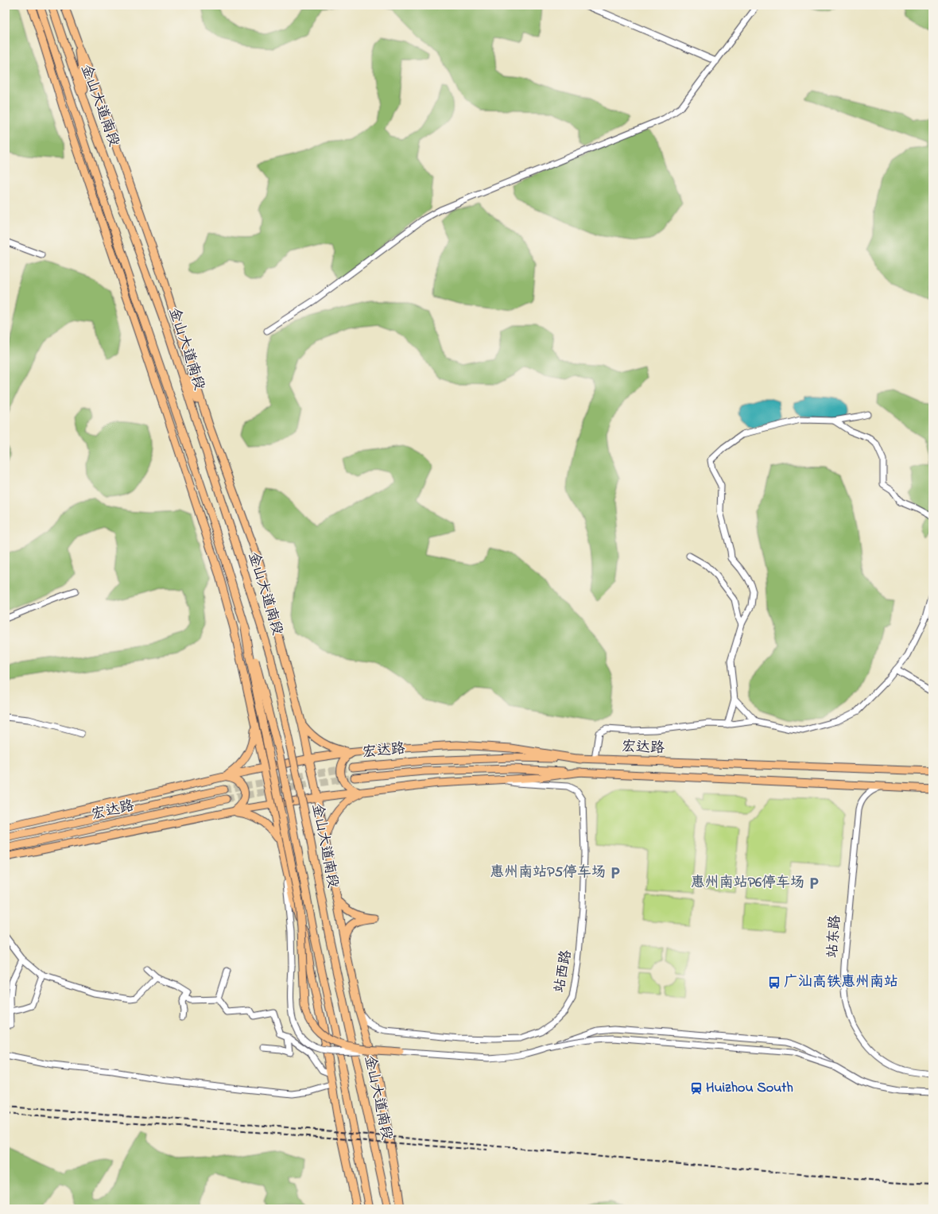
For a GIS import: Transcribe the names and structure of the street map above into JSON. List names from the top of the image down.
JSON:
{
  "streets": {
    "main road": ["金山大道南段", "宏达路"],
    "street": ["站东路", "站西路"]
  },
  "crossings": [
    ["宏达路", "站东路"]
  ],
  "places": {
    "parking": ["惠州南站P5停车场", "惠州南站P6停车场"],
    "bus stop": ["广汕高铁惠州南站"],
    "station": ["Huizhou South"]
  }
}
